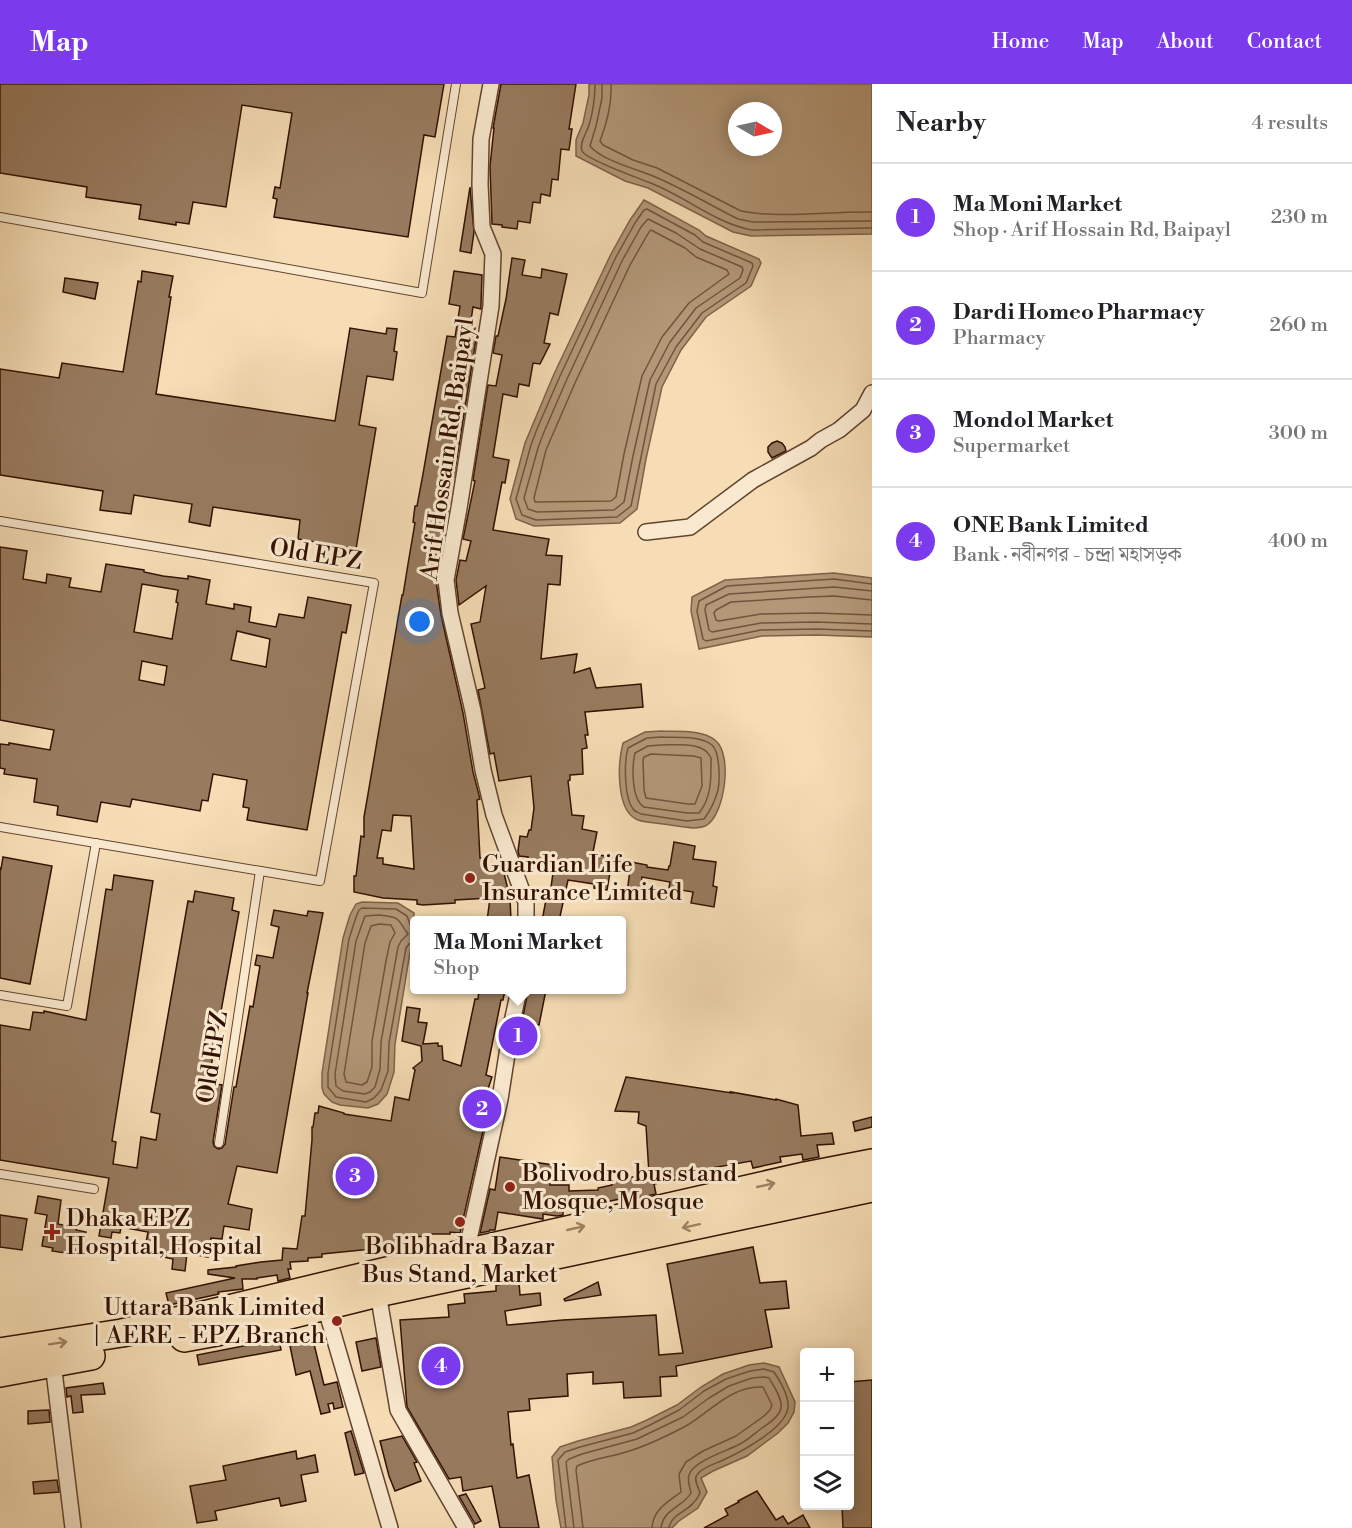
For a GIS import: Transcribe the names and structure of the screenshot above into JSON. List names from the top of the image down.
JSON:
{
  "streets": {
    "street": ["Arif Hossain Rd, Baipayl"],
    "lane": ["Old EPZ"]
  },
  "places": {
    "other": [
      "Guardian Life Insurance Limited",
      "Bolivodro bus stand Mosque, Mosque",
      "Bolibhadra Bazar Bus Stand, Market",
      "Uttara Bank Limited | AERE - EPZ Branch"
    ],
    "health": ["Dhaka EPZ Hospital, Hospital"]
  },
  "north": "right",
  "page": {
    "header": "Map",
    "nav": [
      "Home",
      "Map",
      "About",
      "Contact"
    ],
    "heading": ["Nearby", "4 results"],
    "list": [
      {
        "mark": "1",
        "name": "Ma Moni Market",
        "note": "Shop · Arif Hossain Rd, Baipayl",
        "value": "230 m"
      },
      {
        "mark": "2",
        "name": "Dardi Homeo Pharmacy",
        "note": "Pharmacy",
        "value": "260 m"
      },
      {
        "mark": "3",
        "name": "Mondol Market",
        "note": "Supermarket",
        "value": "300 m"
      },
      {
        "mark": "4",
        "name": "ONE Bank Limited",
        "note": "Bank · নবীনগর - চন্দ্রা মহাসড়ক",
        "value": "400 m"
      }
    ],
    "popup": ["Ma Moni Market", "Shop"],
    "pins": [
      "1",
      "2",
      "3",
      "4"
    ],
    "map_buttons": ["+", "−"]
  }
}
